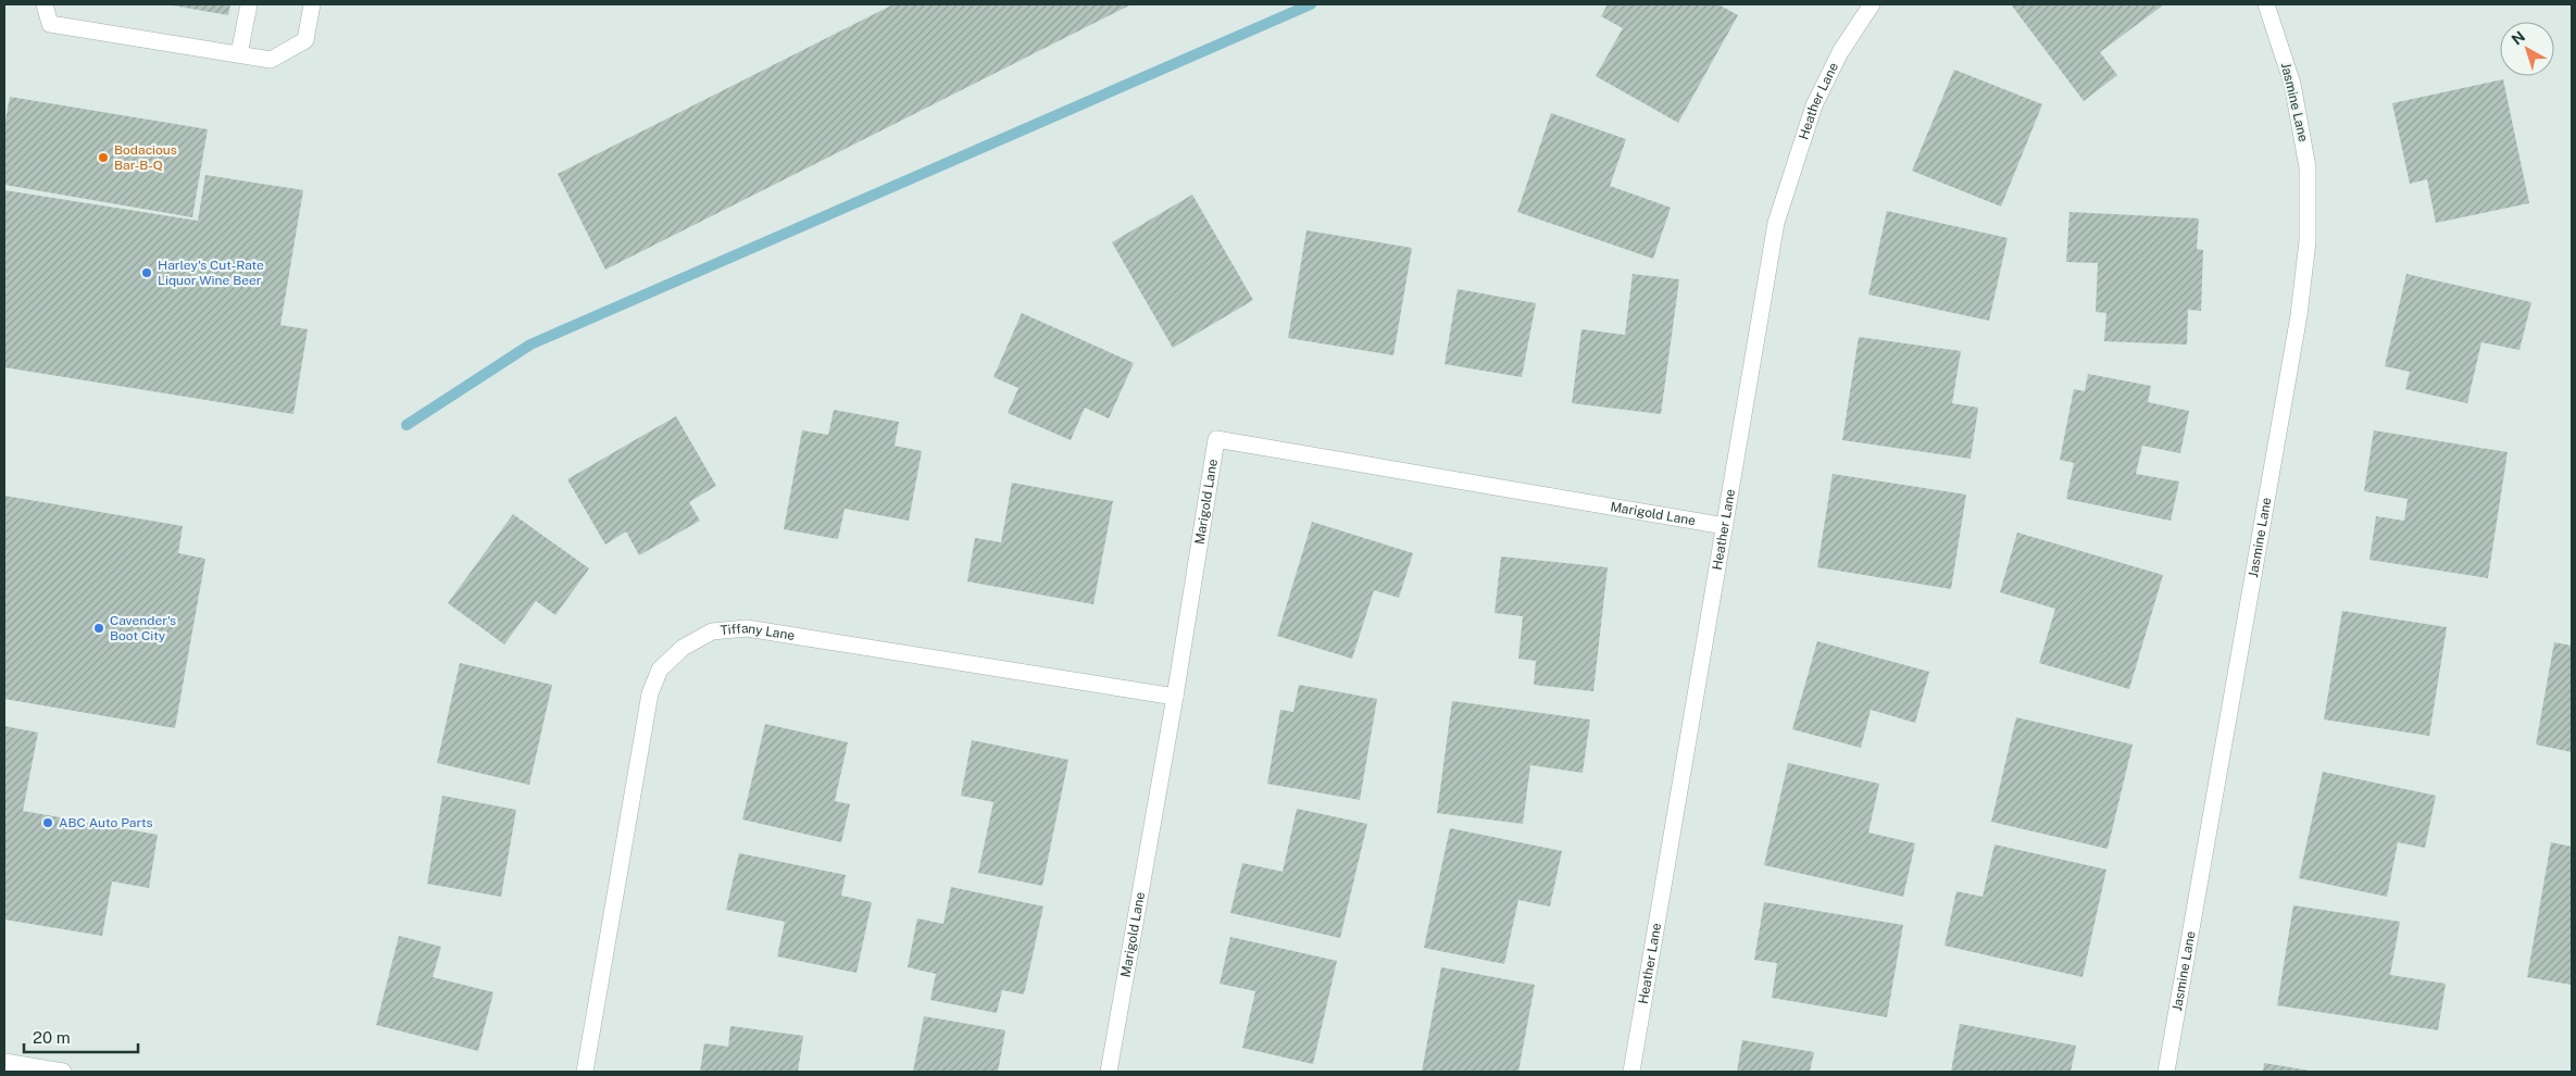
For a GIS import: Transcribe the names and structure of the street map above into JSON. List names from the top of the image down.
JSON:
{
  "streets": {
    "street": [
      "Heather Lane",
      "Jasmine Lane",
      "Marigold Lane",
      "Tiffany Lane"
    ]
  },
  "crossings": [
    ["Heather Lane", "Marigold Lane"],
    ["Marigold Lane", "Tiffany Lane"]
  ],
  "places": [
    "Bodacious Bar-B-Q",
    "Harley's Cut-Rate Liquor Wine Beer",
    "Cavender's Boot City",
    "ABC Auto Parts"
  ],
  "scale_bar": "20 m",
  "north": "top left"
}
